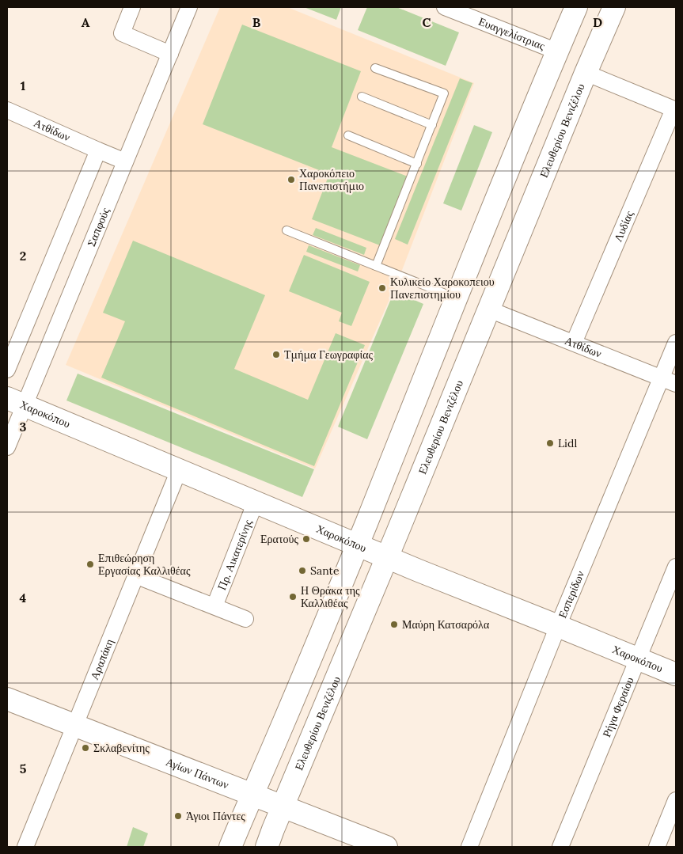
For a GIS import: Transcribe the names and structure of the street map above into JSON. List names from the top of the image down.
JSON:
{
  "streets": {
    "main road": ["Ελευθερίου Βενιζέλου", "Χαροκόπου", "Αγίων Πάντων"],
    "street": [
      "Ευαγγελίστριας",
      "Ατθίδων",
      "Λυδίας",
      "Σαπφούς",
      "Πρ. Αικατερίνης",
      "Εσπερίδων",
      "Αραπάκη",
      "Ρήγα Φεραίου"
    ]
  },
  "crossings": [
    ["Ατθίδων", "Ελευθερίου Βενιζέλου"],
    ["Ατθίδων", "Λυδίας"],
    ["Ατθίδων", "Σαπφούς"],
    ["Ατθίδων", "Εσπερίδων"],
    ["Ελευθερίου Βενιζέλου", "Χαροκόπου"],
    ["Ελευθερίου Βενιζέλου", "Αγίων Πάντων"],
    ["Σαπφούς", "Χαροκόπου"],
    ["Χαροκόπου", "Πρ. Αικατερίνης"],
    ["Χαροκόπου", "Εσπερίδων"],
    ["Χαροκόπου", "Αραπάκη"],
    ["Χαροκόπου", "Ρήγα Φεραίου"],
    ["Αραπάκη", "Αγίων Πάντων"]
  ],
  "places": [
    "Χαροκόπειο Πανεπιστήμιο",
    "Κυλικείο Χαροκοπειου Πανεπιστημίου",
    "Τμήμα Γεωγραφίας",
    "Lidl",
    "Ερατούς",
    "Επιθεώρηση Εργασίας Καλλιθέας",
    "Sante",
    "Η Θράκα της Καλλιθέας",
    "Μαύρη Κατσαρόλα",
    "Σκλαβενίτης",
    "Άγιοι Πάντες"
  ],
  "grid": {
    "columns": [
      "A",
      "B",
      "C",
      "D"
    ],
    "rows": [
      "1",
      "2",
      "3",
      "4",
      "5"
    ]
  }
}
